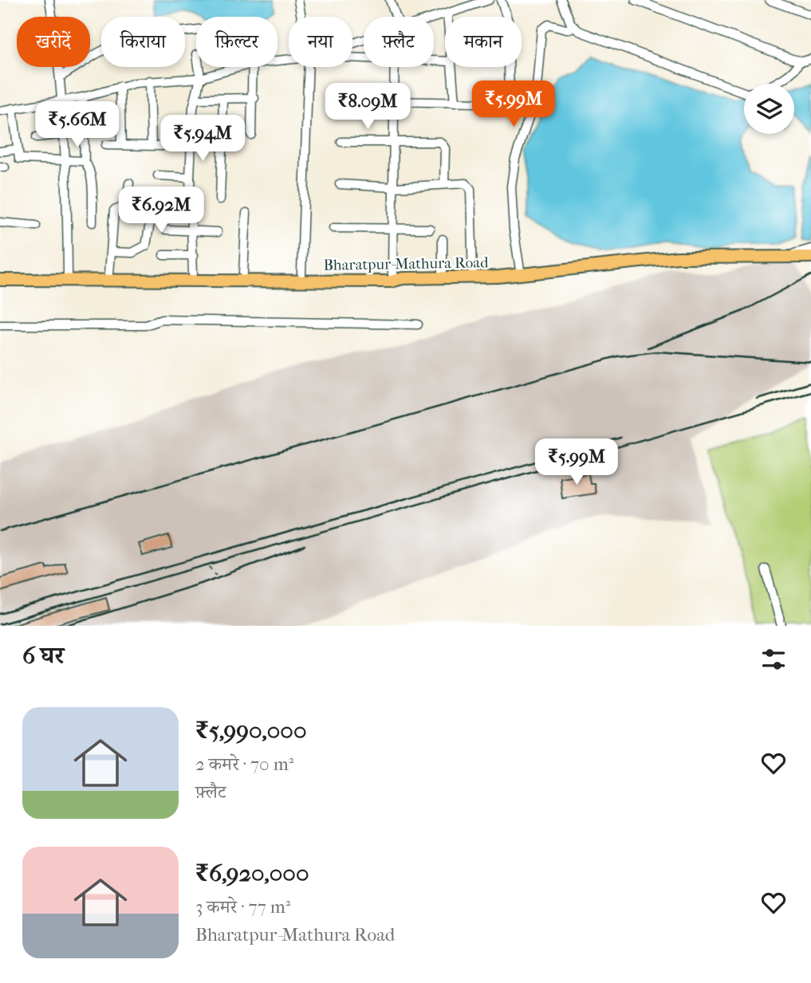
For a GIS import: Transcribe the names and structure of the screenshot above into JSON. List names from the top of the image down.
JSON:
{
  "streets": {
    "highway": ["Bharatpur-Mathura Road"]
  },
  "page": {
    "chip": [
      "खरीदें",
      "किराया",
      "फ़िल्टर",
      "नया",
      "फ़्लैट",
      "मकान"
    ],
    "price": [
      "₹5.99M",
      "₹8.09M",
      "₹5.66M",
      "₹5.94M",
      "₹6.92M",
      "₹5.99M"
    ],
    "heading": "6 घर",
    "list": [
      {
        "name": "₹5,990,000",
        "note": "2 कमरे · 70 m² · फ़्लैट"
      },
      {
        "name": "₹6,920,000",
        "note": "3 कमरे · 77 m² · Bharatpur-Mathura Road"
      }
    ]
  }
}
